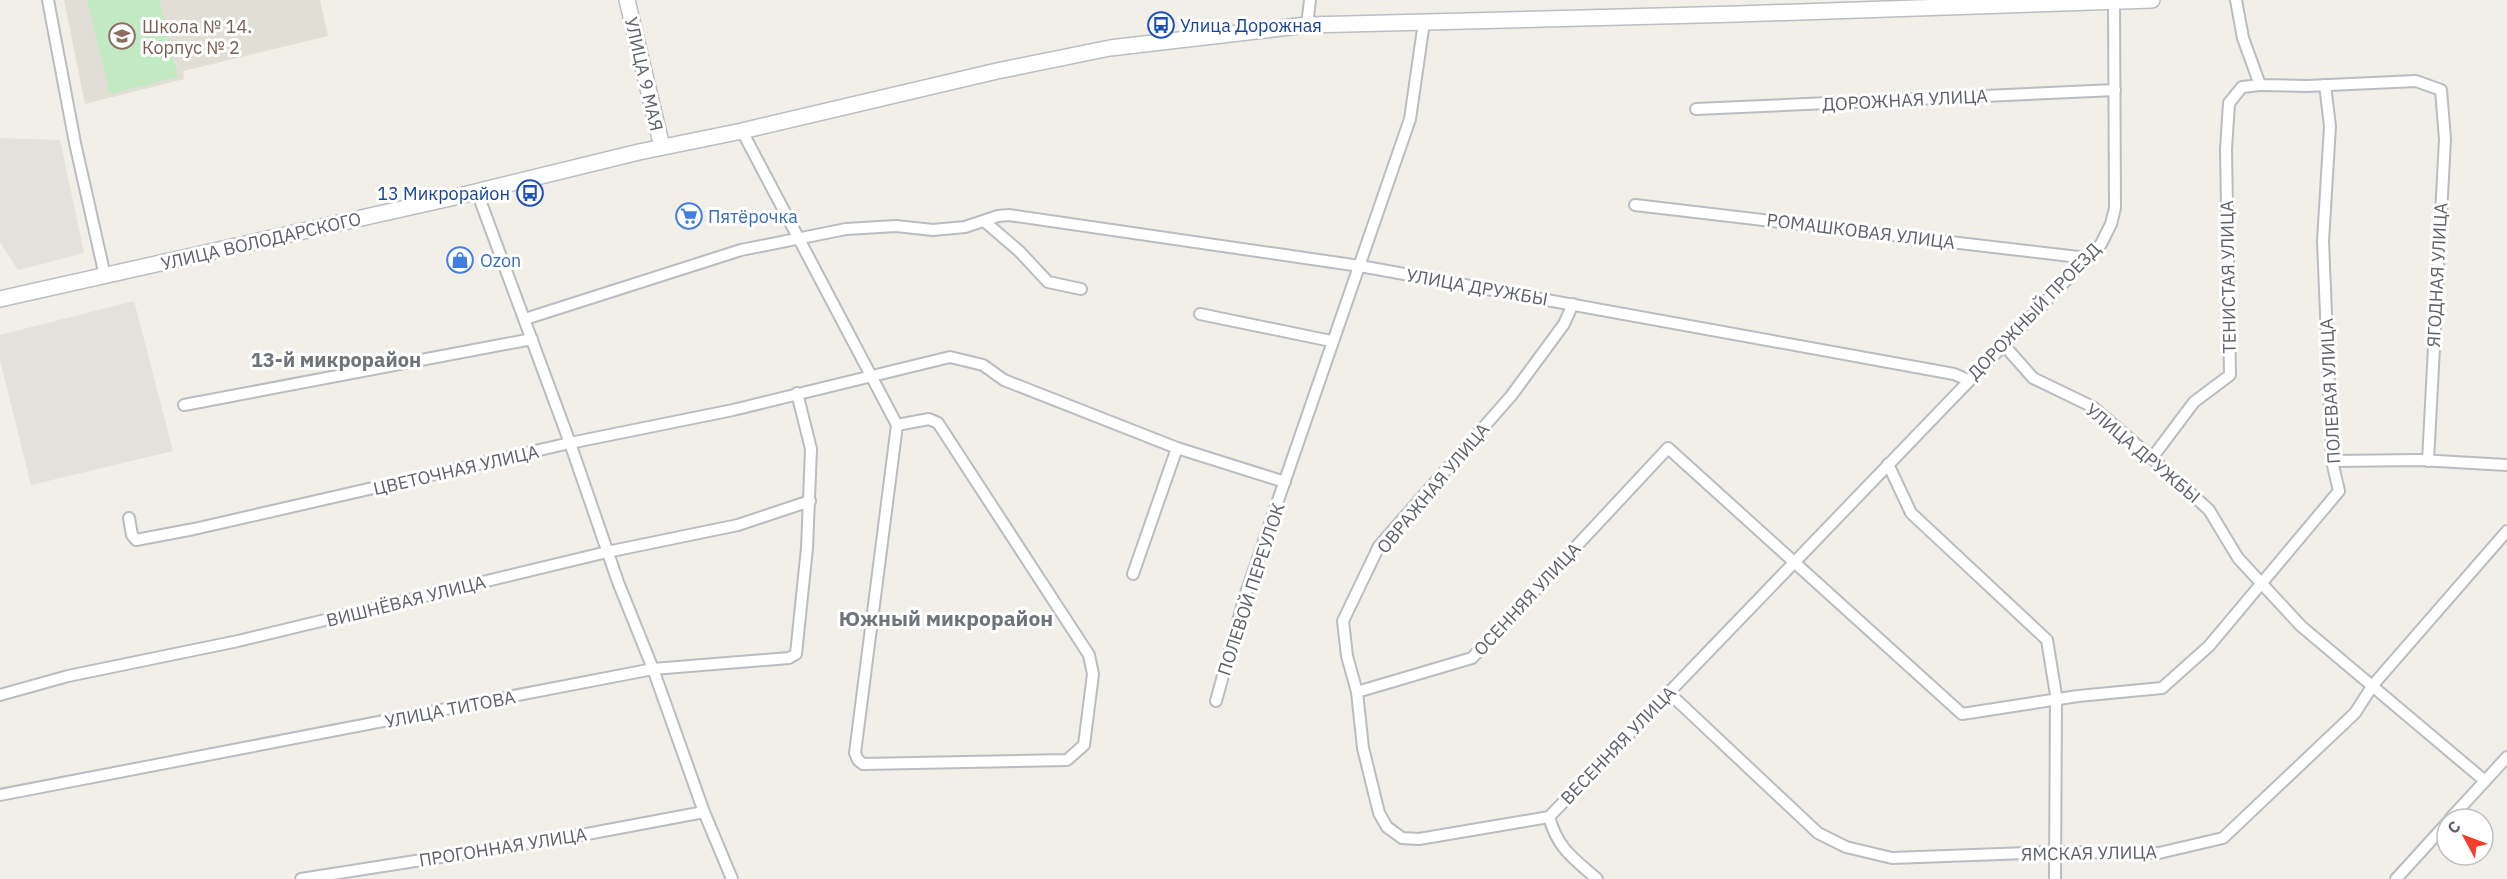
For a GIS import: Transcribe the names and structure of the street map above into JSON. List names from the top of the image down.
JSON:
{
  "streets": {
    "main road": ["УЛИЦА 9 МАЯ", "УЛИЦА ВОЛОДАРСКОГО"],
    "street": [
      "ДОРОЖНАЯ УЛИЦА",
      "РОМАШКОВАЯ УЛИЦА",
      "ЯГОДНАЯ УЛИЦА",
      "ТЕНИСТАЯ УЛИЦА",
      "УЛИЦА ДРУЖБЫ",
      "ДОРОЖНЫЙ ПРОЕЗД",
      "ПОЛЕВАЯ УЛИЦА",
      "ЦВЕТОЧНАЯ УЛИЦА",
      "ОВРАЖНАЯ УЛИЦА",
      "ПОЛЕВОЙ ПЕРЕУЛОК",
      "ОСЕННЯЯ УЛИЦА",
      "ВИШНЁВАЯ УЛИЦА",
      "УЛИЦА ТИТОВА",
      "ВЕСЕННЯЯ УЛИЦА",
      "ПРОГОННАЯ УЛИЦА",
      "ЯМСКАЯ УЛИЦА"
    ]
  },
  "crossings": [
    ["УЛИЦА 9 МАЯ", "УЛИЦА ВОЛОДАРСКОГО"],
    ["ДОРОЖНАЯ УЛИЦА", "ДОРОЖНЫЙ ПРОЕЗД"],
    ["РОМАШКОВАЯ УЛИЦА", "ДОРОЖНЫЙ ПРОЕЗД"],
    ["УЛИЦА ВОЛОДАРСКОГО", "ДОРОЖНЫЙ ПРОЕЗД"],
    ["ЯГОДНАЯ УЛИЦА", "ПОЛЕВАЯ УЛИЦА"],
    ["ТЕНИСТАЯ УЛИЦА", "УЛИЦА ДРУЖБЫ"],
    ["УЛИЦА ДРУЖБЫ", "ДОРОЖНЫЙ ПРОЕЗД"],
    ["УЛИЦА ДРУЖБЫ", "ПОЛЕВАЯ УЛИЦА"],
    ["УЛИЦА ДРУЖБЫ", "ОВРАЖНАЯ УЛИЦА"],
    ["УЛИЦА ДРУЖБЫ", "ЯМСКАЯ УЛИЦА"],
    ["ДОРОЖНЫЙ ПРОЕЗД", "ОСЕННЯЯ УЛИЦА"],
    ["ДОРОЖНЫЙ ПРОЕЗД", "ВЕСЕННЯЯ УЛИЦА"],
    ["ЦВЕТОЧНАЯ УЛИЦА", "ПОЛЕВОЙ ПЕРЕУЛОК"],
    ["ОВРАЖНАЯ УЛИЦА", "ОСЕННЯЯ УЛИЦА"],
    ["ОВРАЖНАЯ УЛИЦА", "ВЕСЕННЯЯ УЛИЦА"],
    ["ОСЕННЯЯ УЛИЦА", "ВЕСЕННЯЯ УЛИЦА"],
    ["ВИШНЁВАЯ УЛИЦА", "УЛИЦА ТИТОВА"],
    ["ВЕСЕННЯЯ УЛИЦА", "ЯМСКАЯ УЛИЦА"]
  ],
  "districts": ["13-й микрорайон", "Южный микрорайон"],
  "places": {
    "bus stop": ["Улица Дорожная", "13 Микрорайон"],
    "school or university": ["Школа № 14. Корпус № 2"],
    "supermarket": ["Пятёрочка"],
    "shop": ["Ozon"]
  },
  "north": "top left"
}
